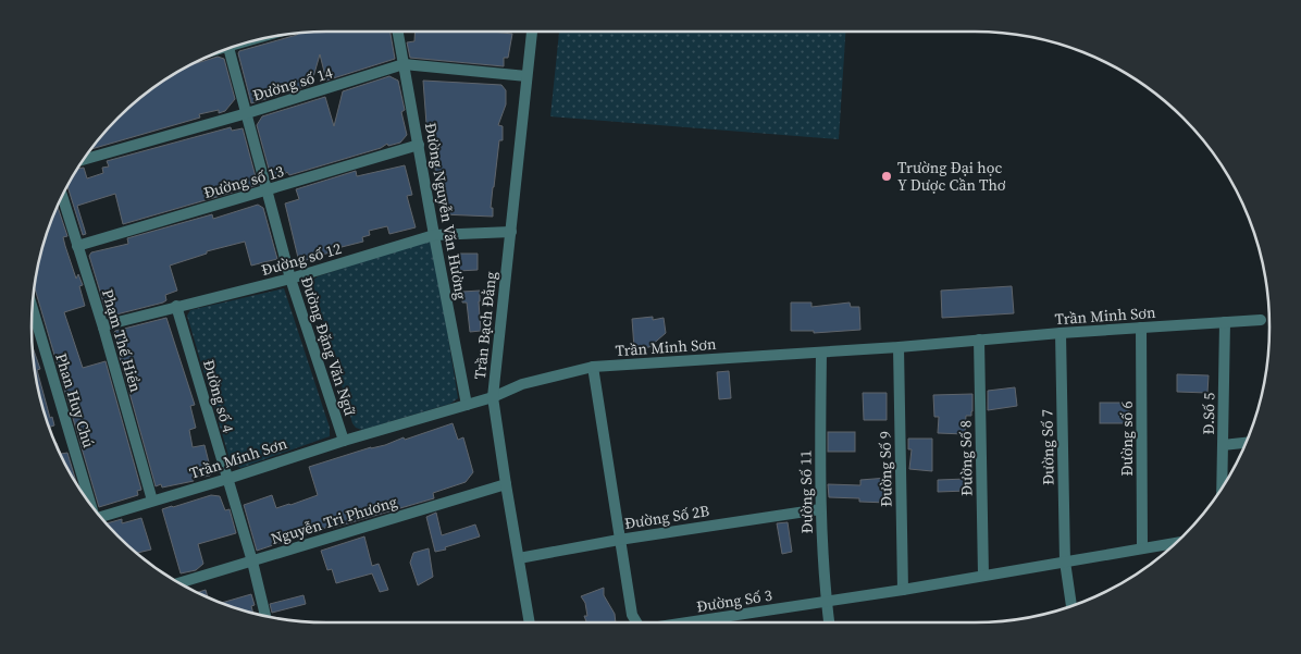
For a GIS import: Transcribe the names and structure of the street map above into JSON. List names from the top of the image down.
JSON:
{
  "streets": {
    "street": [
      "Đường số 14",
      "Đường số 13",
      "Đường Nguyễn Văn Hưởng",
      "Đường số 12",
      "Trần Minh Sơn",
      "Trần Bạch Đằng",
      "Phạm Thế Hiển",
      "Đường Đặng Văn Ngữ",
      "Đường số 4",
      "Phan Huy Chú",
      "Đ.Số 5",
      "Đường số 6",
      "Đường Số 7",
      "Đường Số 8",
      "Đường Số 9",
      "Đường Số 11",
      "Đường Số 2B",
      "Nguyễn Tri Phương",
      "Đường Số 3"
    ]
  },
  "crossings": [
    ["Đường số 14", "Đường Nguyễn Văn Hưởng"],
    ["Đường số 14", "Trần Bạch Đằng"],
    ["Đường số 14", "Đường Đặng Văn Ngữ"],
    ["Đường số 13", "Đường Nguyễn Văn Hưởng"],
    ["Đường số 13", "Phạm Thế Hiển"],
    ["Đường số 13", "Đường Đặng Văn Ngữ"],
    ["Đường Nguyễn Văn Hưởng", "Đường số 12"],
    ["Đường Nguyễn Văn Hưởng", "Trần Minh Sơn"],
    ["Đường số 12", "Trần Bạch Đằng"],
    ["Đường số 12", "Phạm Thế Hiển"],
    ["Đường số 12", "Đường Đặng Văn Ngữ"],
    ["Đường số 12", "Đường số 4"],
    ["Trần Minh Sơn", "Trần Bạch Đằng"],
    ["Trần Minh Sơn", "Phạm Thế Hiển"],
    ["Trần Minh Sơn", "Đường Đặng Văn Ngữ"],
    ["Trần Minh Sơn", "Đường số 4"],
    ["Trần Minh Sơn", "Đ.Số 5"],
    ["Trần Minh Sơn", "Đường số 6"],
    ["Trần Minh Sơn", "Đường Số 7"],
    ["Trần Minh Sơn", "Đường Số 8"],
    ["Trần Minh Sơn", "Đường Số 9"],
    ["Trần Minh Sơn", "Đường Số 11"],
    ["Trần Bạch Đằng", "Đường Số 2B"],
    ["Trần Bạch Đằng", "Nguyễn Tri Phương"],
    ["Đường số 4", "Nguyễn Tri Phương"],
    ["Đường Số 11", "Đường Số 2B"],
    ["Đường Số 11", "Đường Số 3"],
    ["Đường Số 2B", "Đường Số 3"]
  ],
  "places": ["Trường Đại học Y Dược Cần Thơ"]
}
